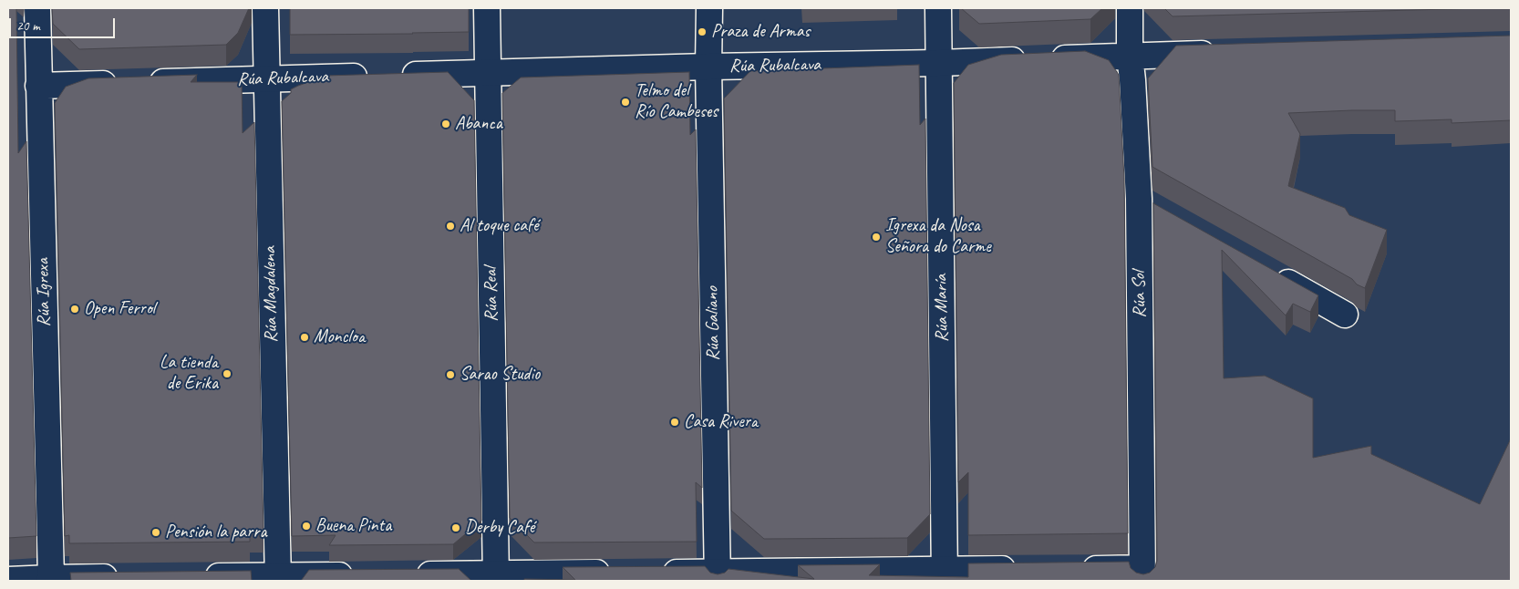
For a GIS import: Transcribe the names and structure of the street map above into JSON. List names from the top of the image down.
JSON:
{
  "streets": {
    "street": [
      "Rúa Rubalcava",
      "Rúa Igrexa",
      "Rúa Magdalena",
      "Rúa Real",
      "Rúa Sol",
      "Rúa María",
      "Rúa Galiano"
    ]
  },
  "crossings": [
    ["Rúa Rubalcava", "Rúa Igrexa"],
    ["Rúa Rubalcava", "Rúa Magdalena"],
    ["Rúa Rubalcava", "Rúa Real"],
    ["Rúa Rubalcava", "Rúa Sol"],
    ["Rúa Rubalcava", "Rúa María"],
    ["Rúa Rubalcava", "Rúa Galiano"]
  ],
  "places": [
    "Praza de Armas",
    "Telmo del Río Cambeses",
    "Abanca",
    "Al toque café",
    "Igrexa da Nosa Señora do Carme",
    "Open Ferrol",
    "Moncloa",
    "La tienda de Erika",
    "Sarao Studio",
    "Casa Rivera",
    "Buena Pinta",
    "Derby Café",
    "Pensión la parra"
  ],
  "scale_bar": "20 m"
}
